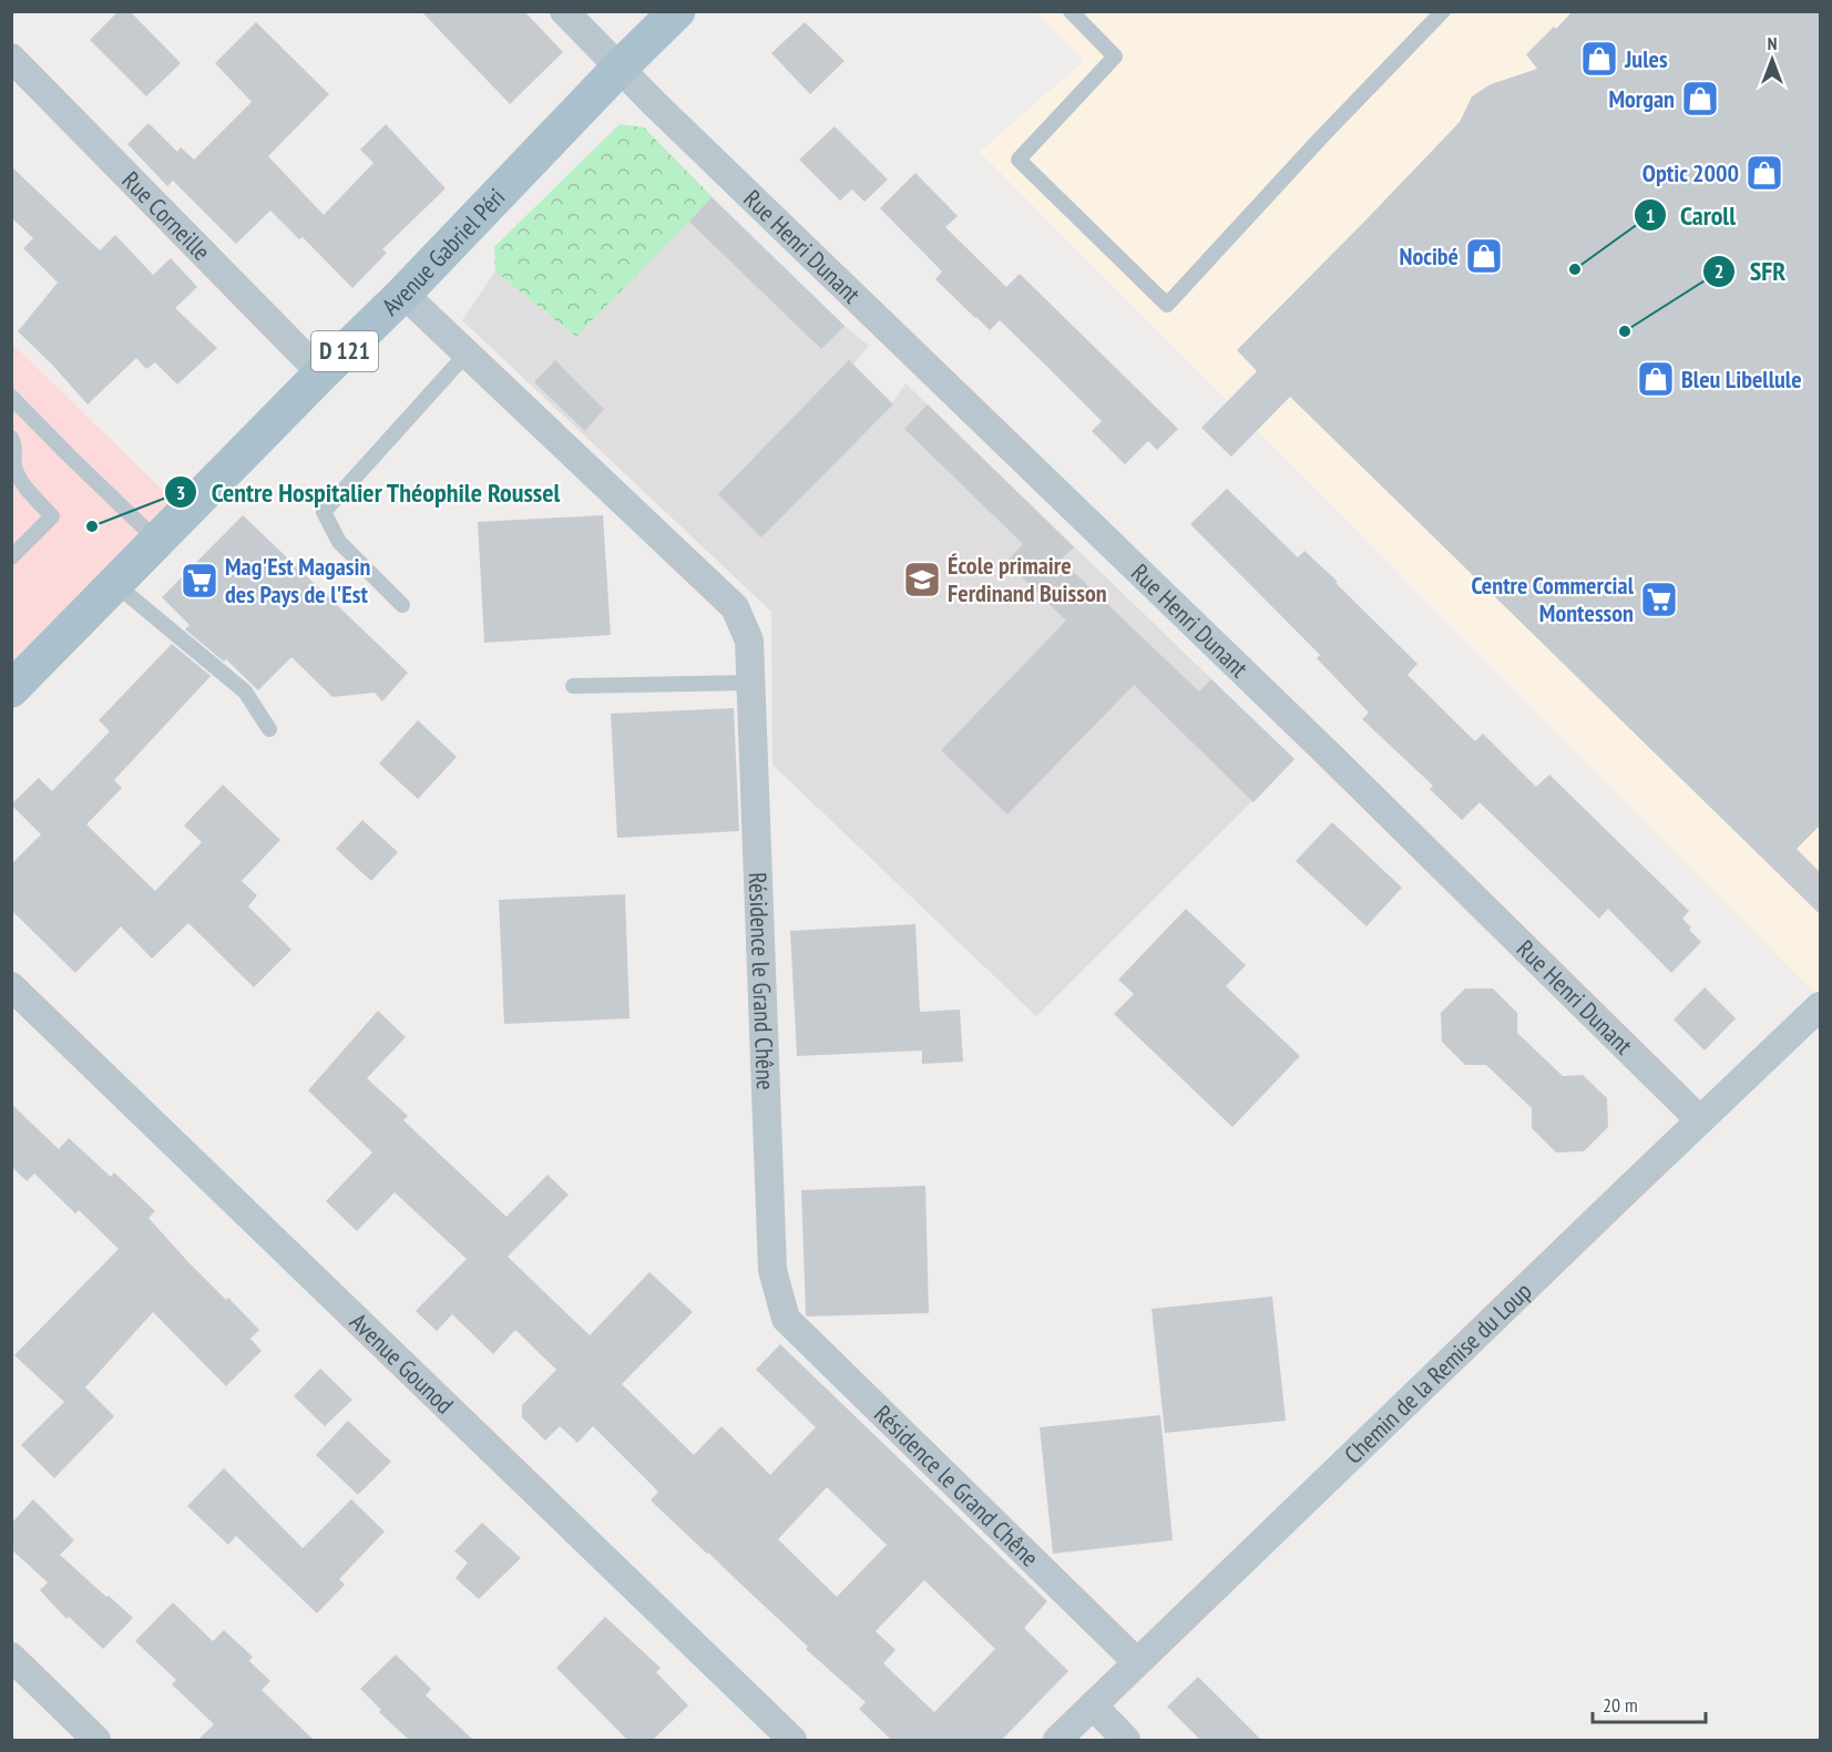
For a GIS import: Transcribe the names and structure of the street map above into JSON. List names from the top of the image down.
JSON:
{
  "streets": {
    "main road": ["Avenue Gabriel Péri", "D 121"],
    "street": [
      "Rue Corneille",
      "Rue Henri Dunant",
      "Résidence le Grand Chêne",
      "Avenue Gounod",
      "Chemin de la Remise du Loup"
    ]
  },
  "crossings": [
    ["Rue Corneille", "Avenue Gabriel Péri"],
    ["Rue Henri Dunant", "Avenue Gabriel Péri"],
    ["Rue Henri Dunant", "Chemin de la Remise du Loup"],
    ["Avenue Gabriel Péri", "Résidence le Grand Chêne"],
    ["Résidence le Grand Chêne", "Chemin de la Remise du Loup"]
  ],
  "places": {
    "shop": [
      "Jules",
      "Morgan",
      "Optic 2000",
      "Nocibé",
      "Bleu Libellule"
    ],
    "other": ["Caroll", "SFR", "Centre Hospitalier Théophile Roussel"],
    "school or university": ["École primaire Ferdinand Buisson"],
    "supermarket": ["Mag'Est Magasin des Pays de l'Est", "Centre Commercial Montesson"]
  },
  "scale_bar": "20 m",
  "north": "top"
}
